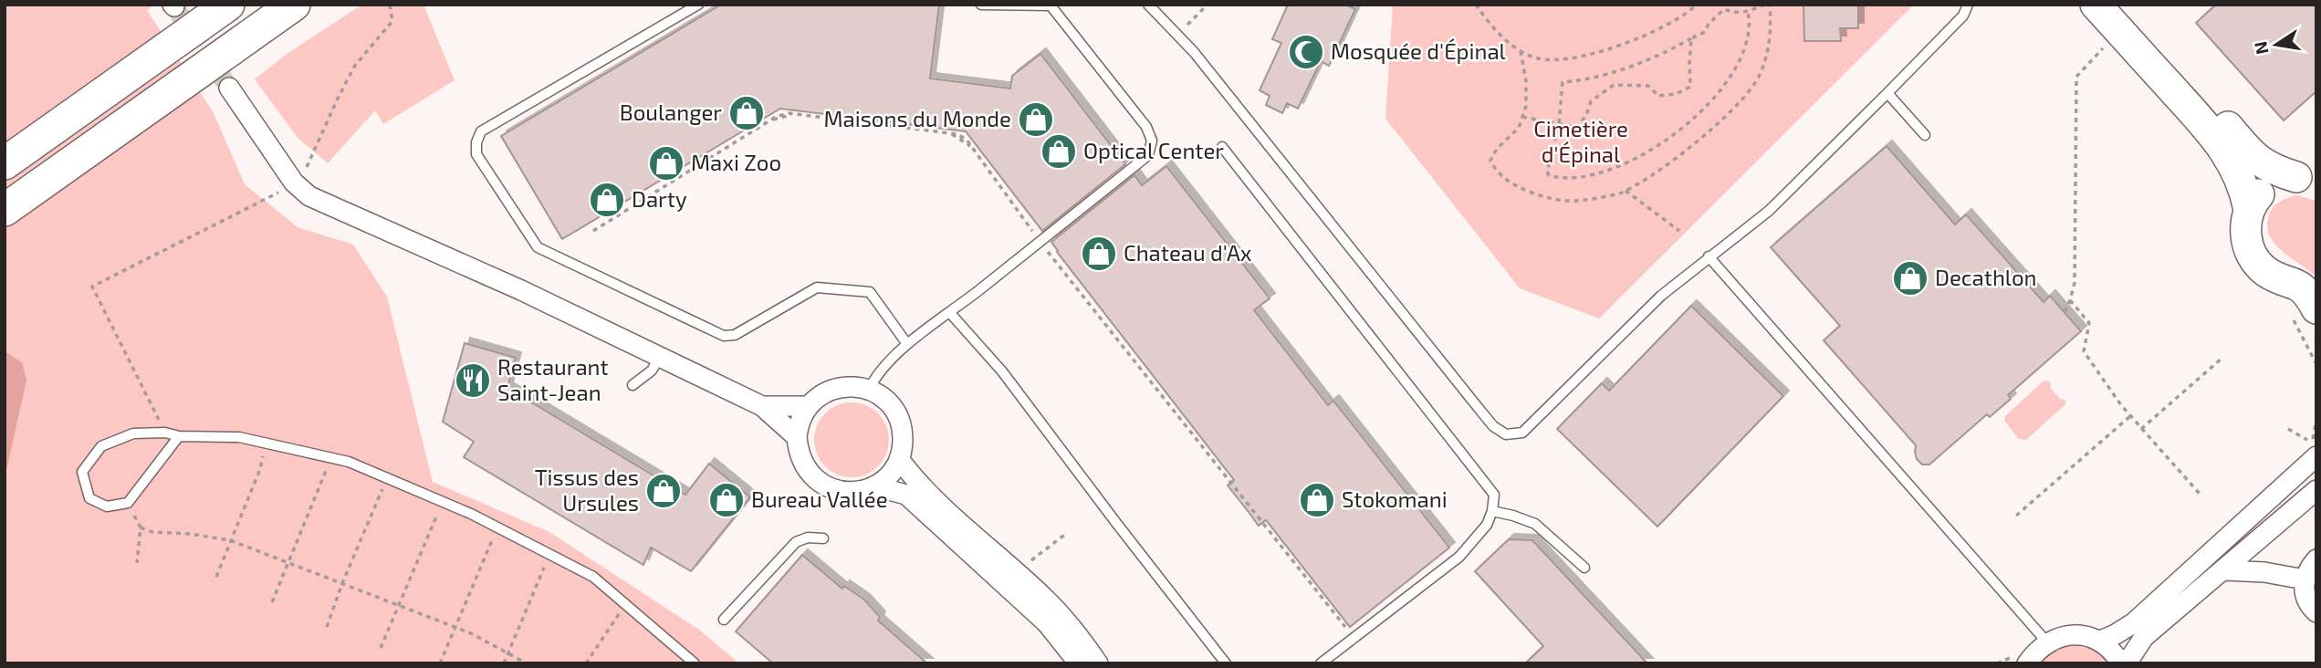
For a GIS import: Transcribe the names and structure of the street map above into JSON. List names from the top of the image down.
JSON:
{
  "parks": ["Cimetière d'Épinal"],
  "places": {
    "mosque": ["Mosquée d'Épinal"],
    "shop": [
      "Boulanger",
      "Maisons du Monde",
      "Optical Center",
      "Maxi Zoo",
      "Darty",
      "Chateau d'Ax",
      "Decathlon",
      "Tissus des Ursules",
      "Bureau Vallée",
      "Stokomani"
    ],
    "restaurant": ["Restaurant Saint-Jean"]
  },
  "north": "left"
}
